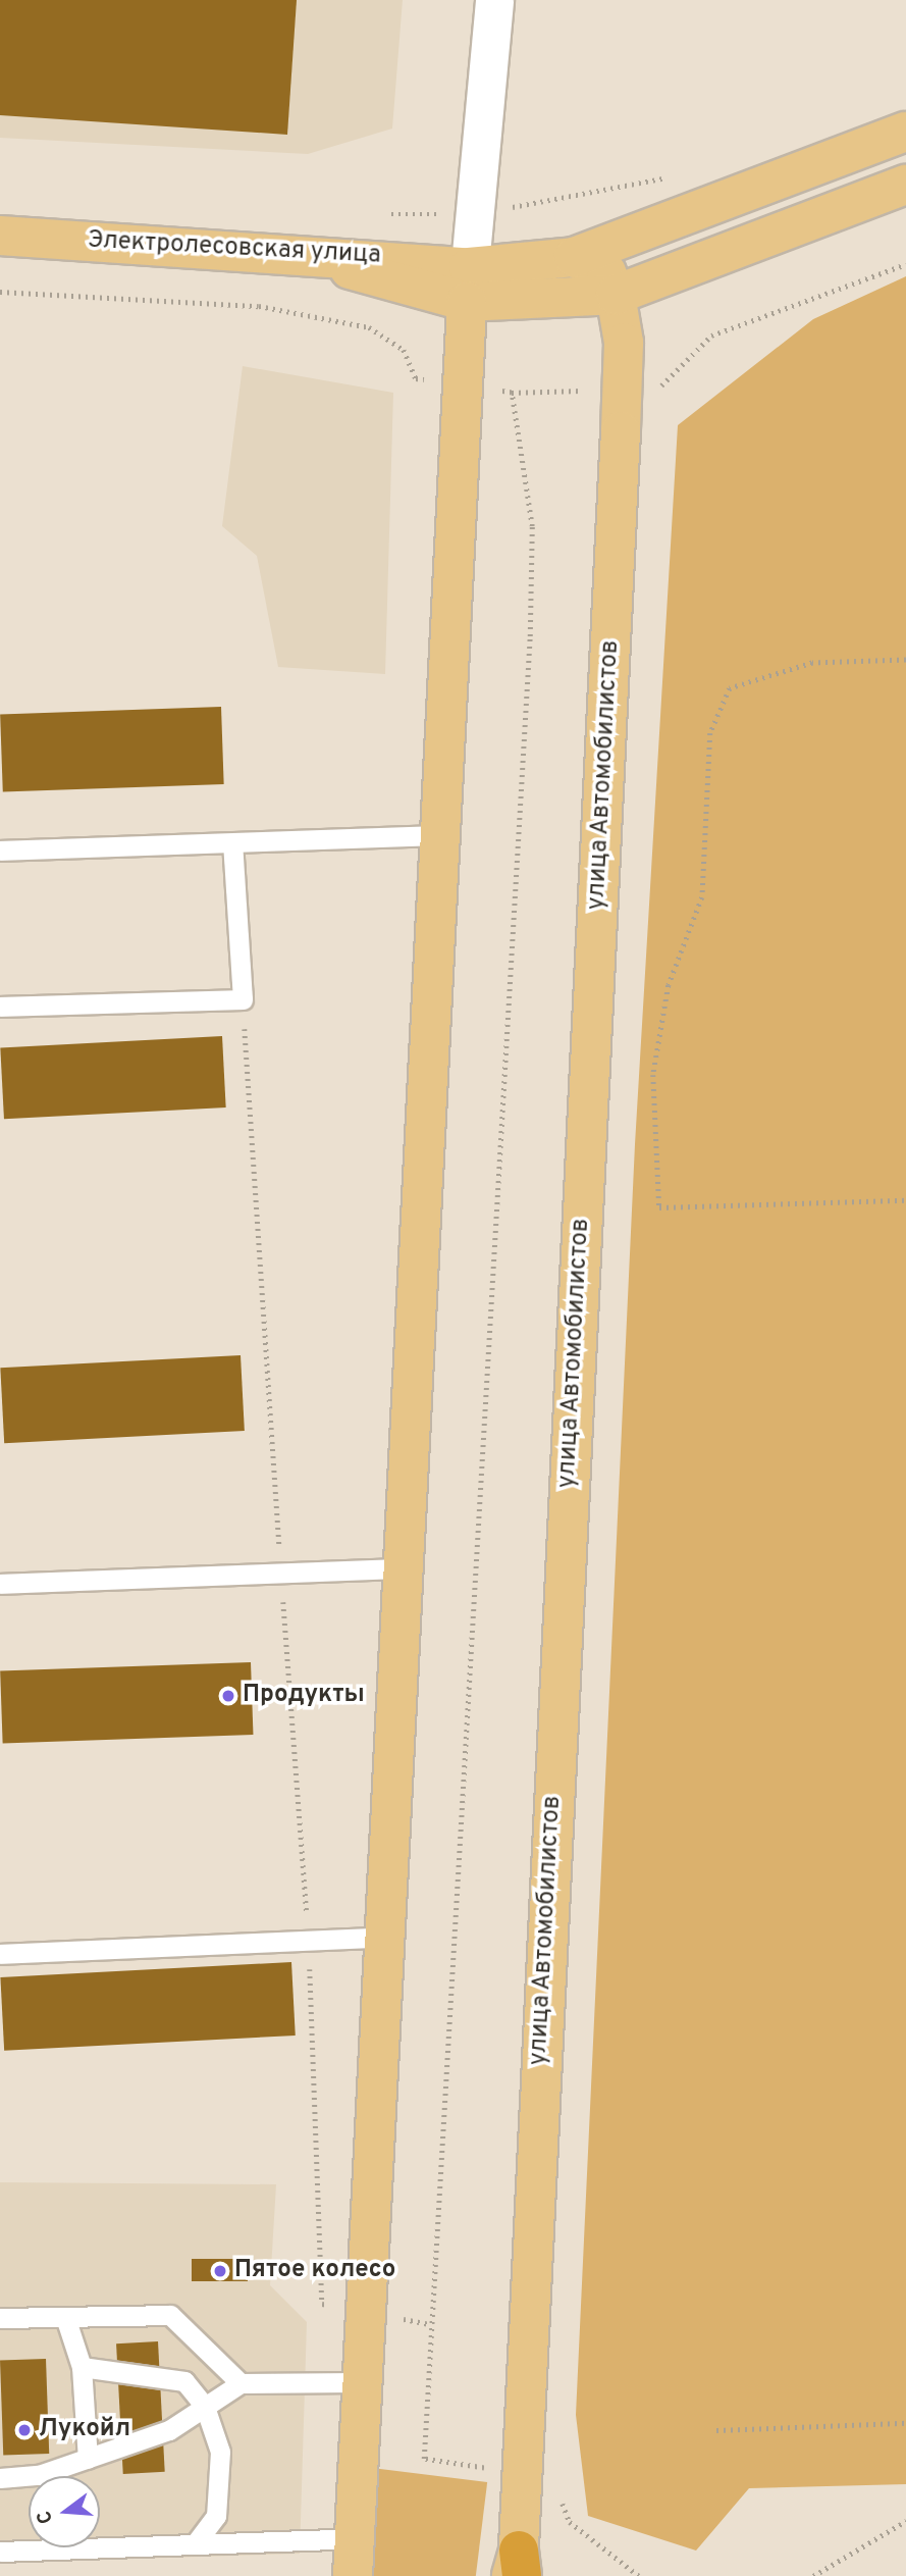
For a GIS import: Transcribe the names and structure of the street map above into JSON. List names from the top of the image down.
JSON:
{
  "streets": {
    "main road": ["Электролесовская улица", "улица Автомобилистов"]
  },
  "places": ["Продукты", "Пятое колесо", "Лукойл"],
  "north": "left"
}
